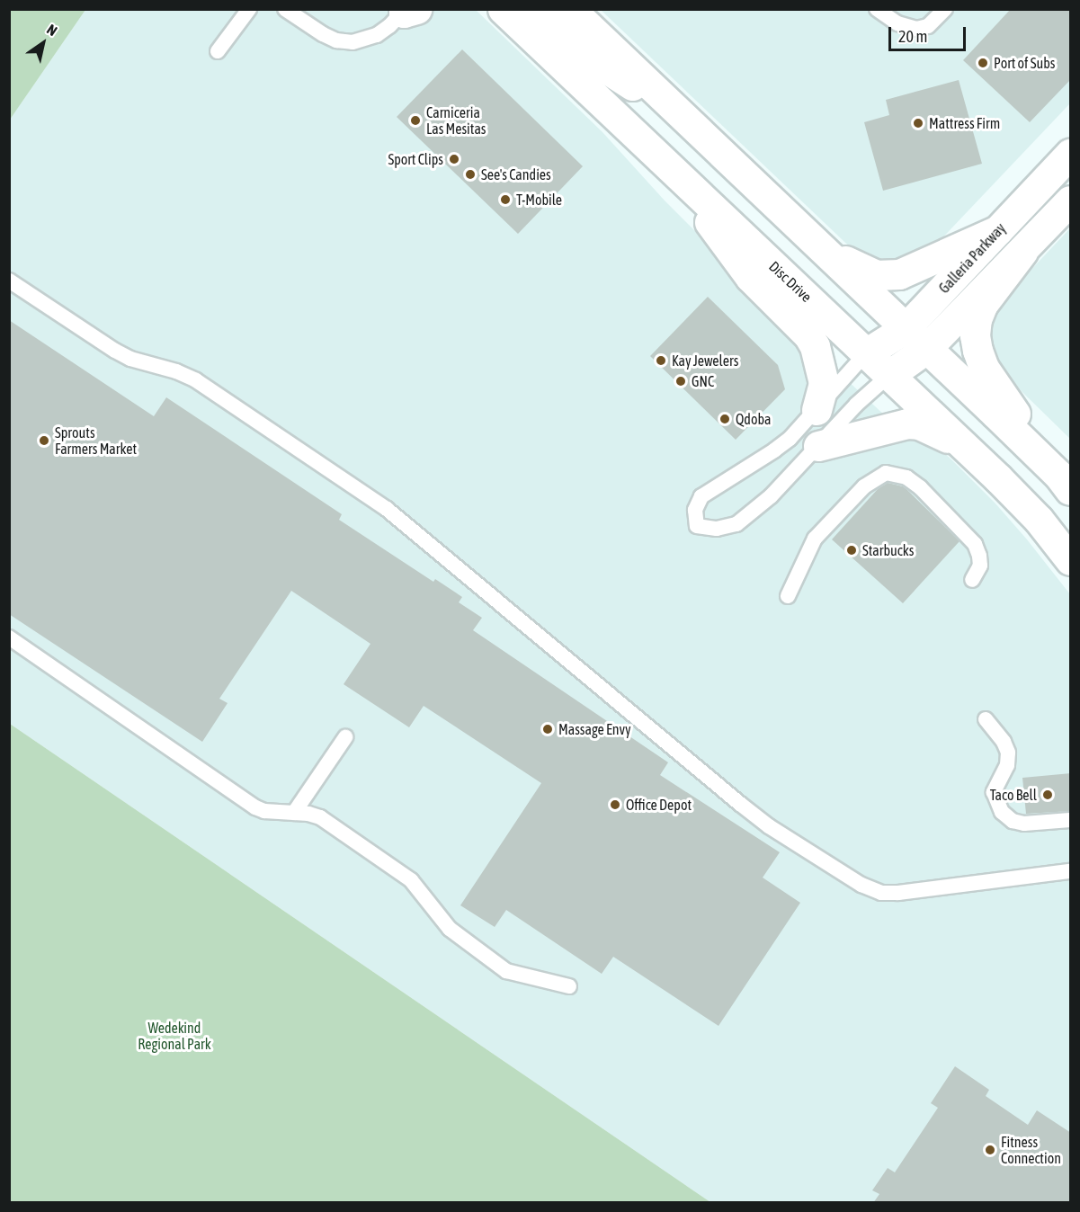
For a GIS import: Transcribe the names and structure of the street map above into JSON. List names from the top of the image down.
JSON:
{
  "streets": {
    "main road": ["Galleria Parkway", "Disc Drive"]
  },
  "crossings": [
    ["Galleria Parkway", "Disc Drive"]
  ],
  "parks": ["Wedekind Regional Park"],
  "places": [
    "Port of Subs",
    "Carniceria Las Mesitas",
    "Mattress Firm",
    "Sport Clips",
    "See's Candies",
    "T-Mobile",
    "Kay Jewelers",
    "GNC",
    "Qdoba",
    "Sprouts Farmers Market",
    "Starbucks",
    "Massage Envy",
    "Taco Bell",
    "Office Depot",
    "Fitness Connection"
  ],
  "scale_bar": "20 m",
  "north": "top right"
}
